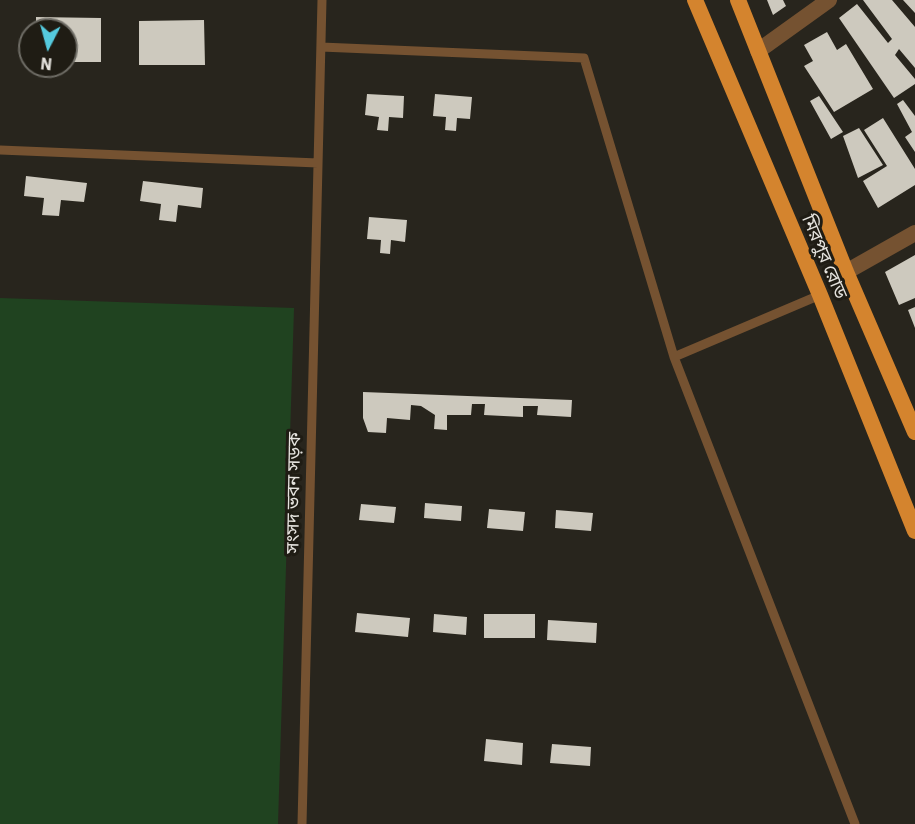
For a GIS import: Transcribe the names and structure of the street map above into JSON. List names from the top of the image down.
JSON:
{
  "streets": {
    "highway": ["মিরপুর রোড"],
    "lane": ["সংসদ ভবন সড়ক"]
  },
  "north": "bottom"
}
